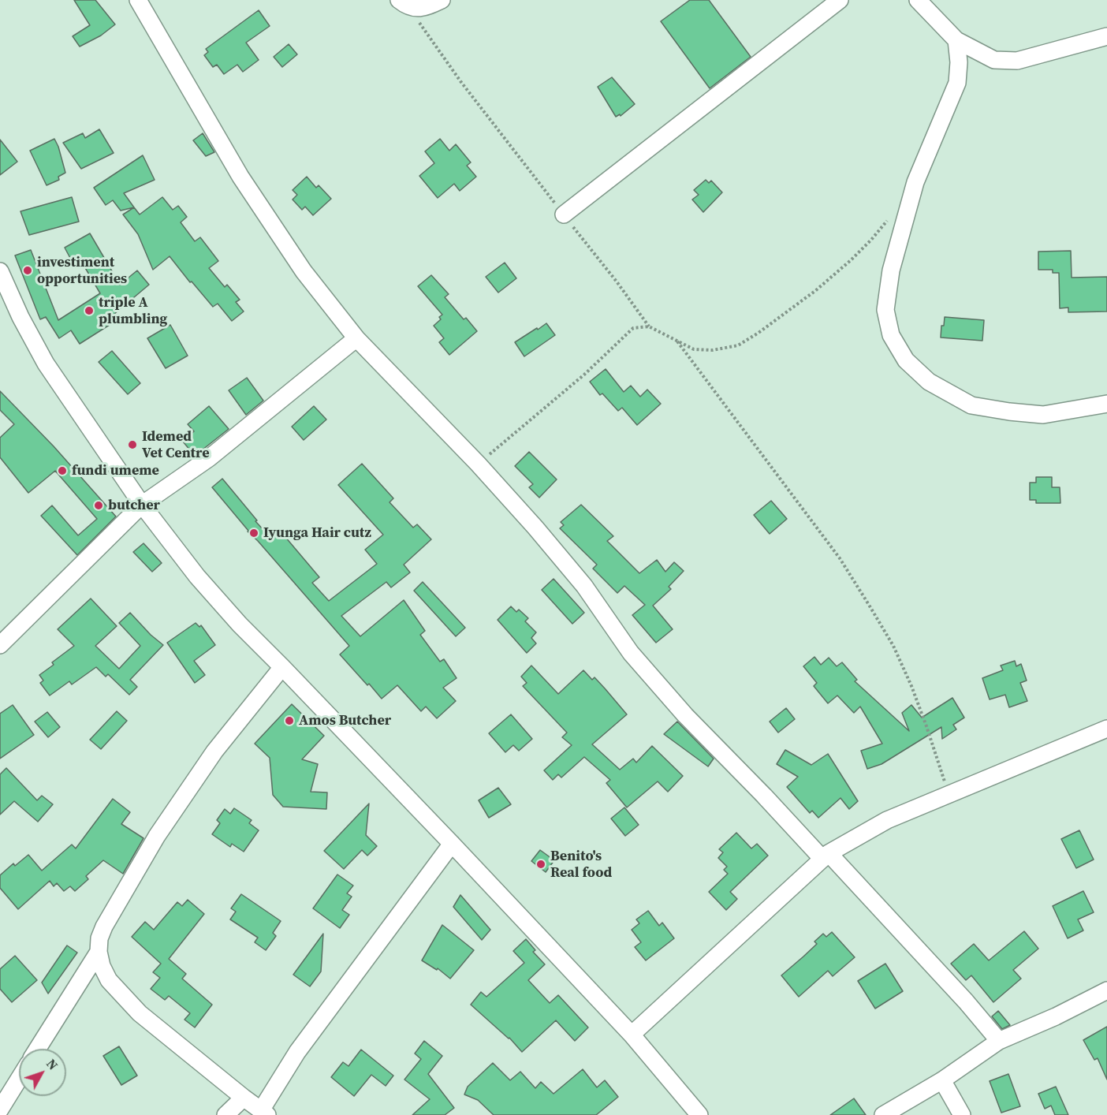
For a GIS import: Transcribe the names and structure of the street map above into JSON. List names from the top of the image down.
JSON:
{
  "places": [
    "investiment opportunities",
    "triple A plumbling",
    "Idemed Vet Centre",
    "fundi umeme",
    "butcher",
    "Iyunga Hair cutz",
    "Amos Butcher",
    "Benito's Real food"
  ],
  "north": "top right"
}
